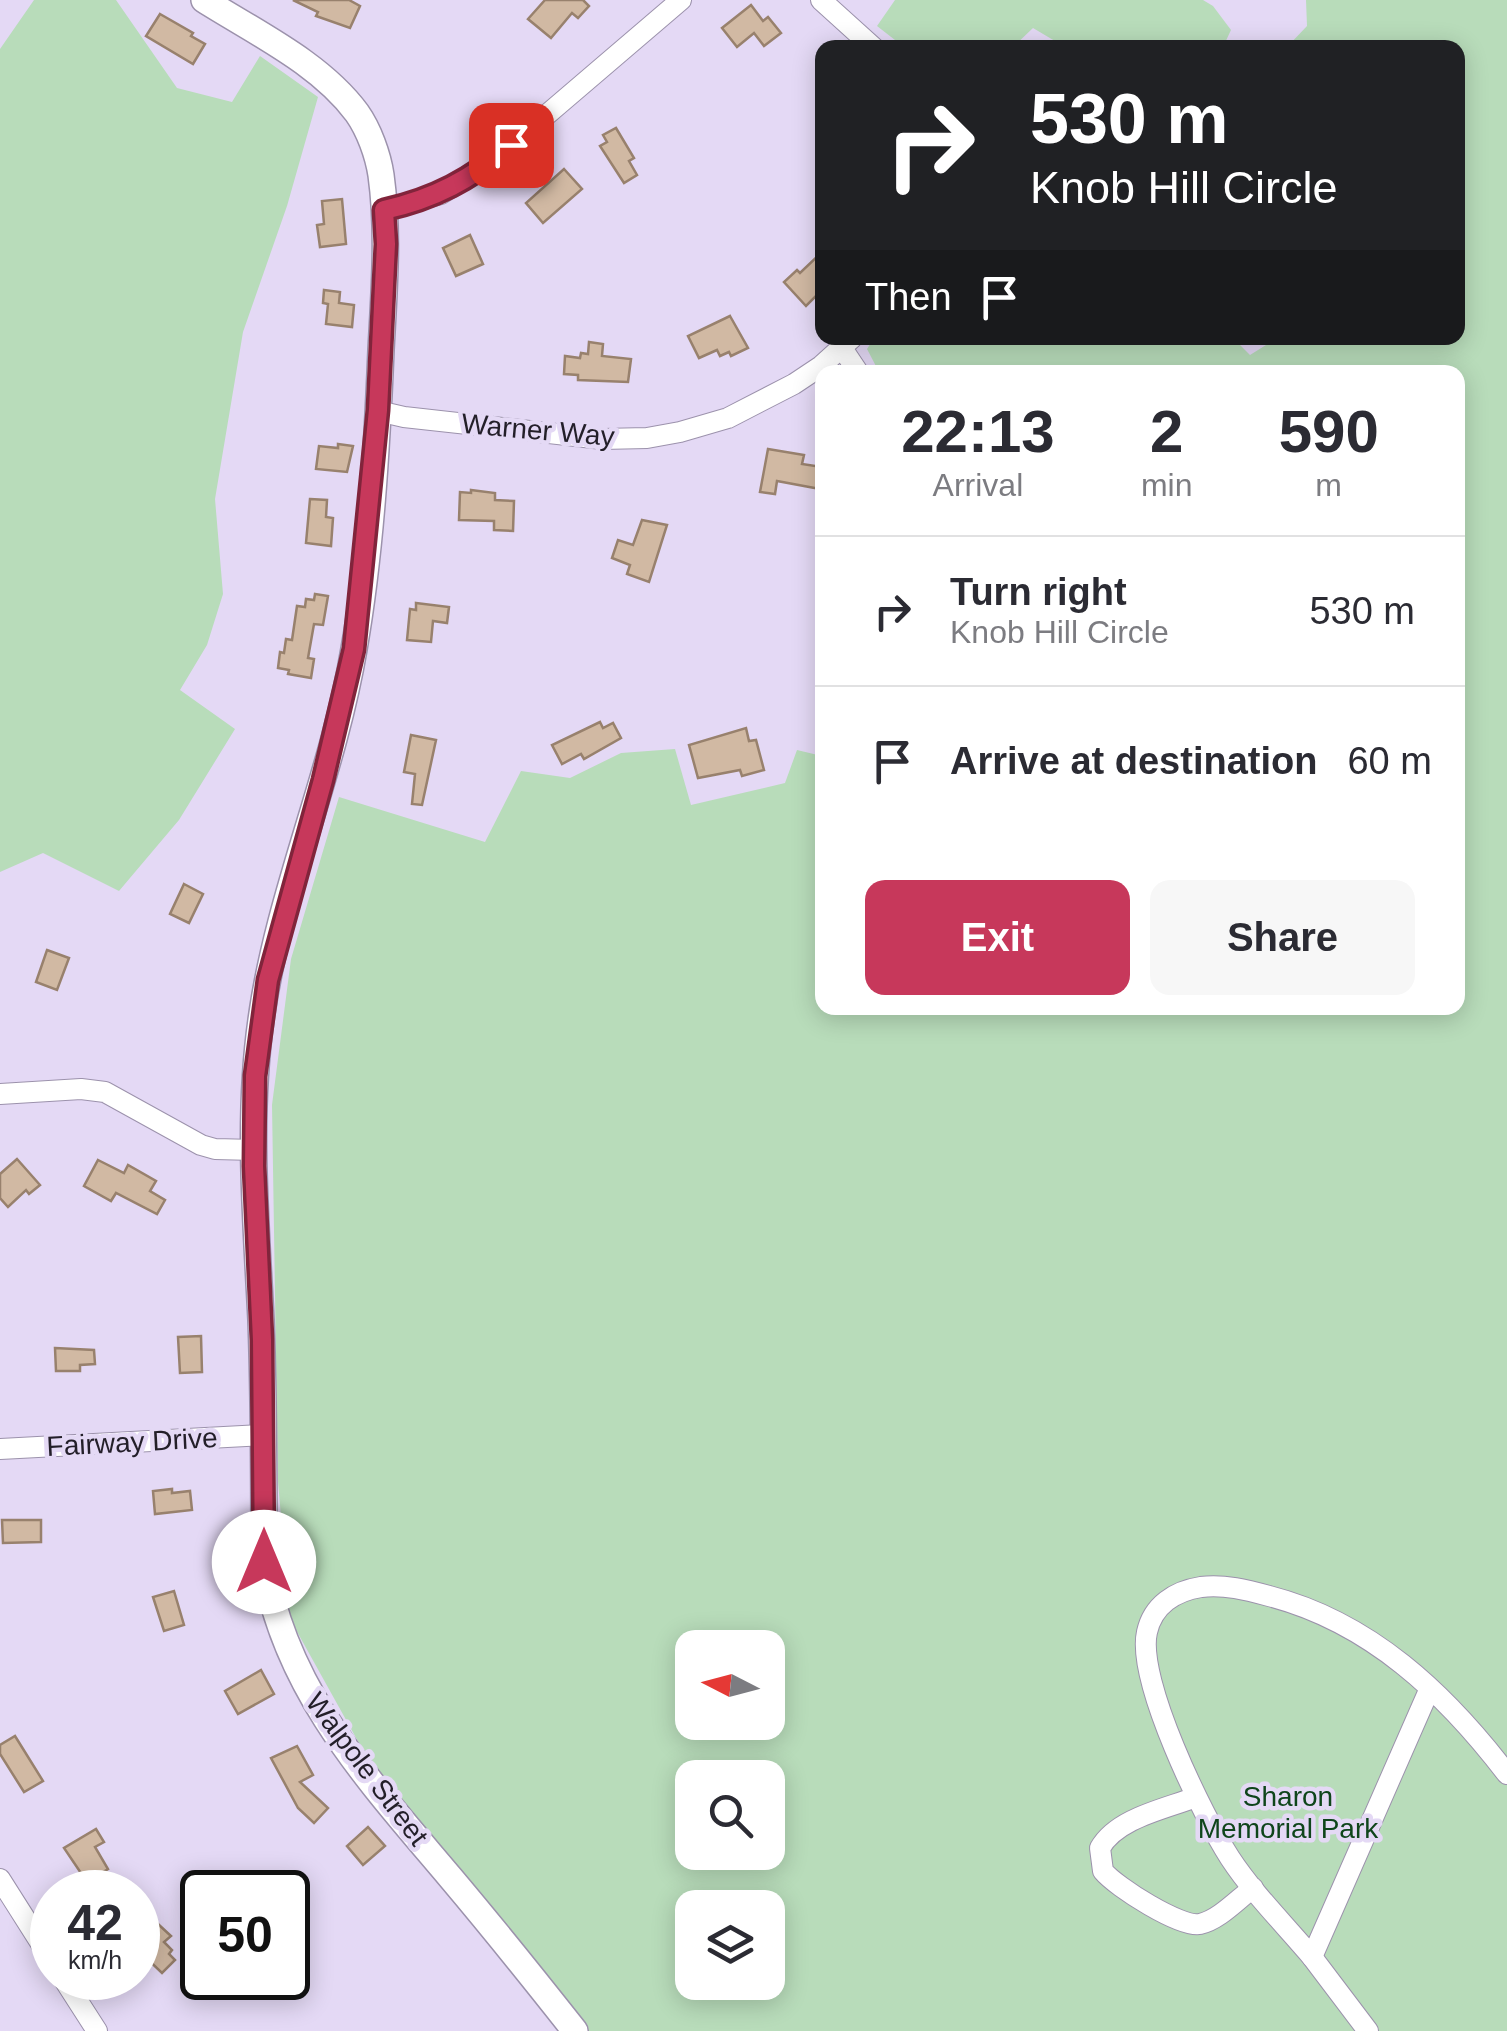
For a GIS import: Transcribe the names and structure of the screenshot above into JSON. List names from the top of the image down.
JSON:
{
  "streets": {
    "main road": ["Walpole Street"],
    "street": ["Warner Way", "Fairway Drive"]
  },
  "crossings": [
    ["Warner Way", "Walpole Street"],
    ["Fairway Drive", "Walpole Street"]
  ],
  "parks": ["Sharon Memorial Park"],
  "north": "left",
  "page": {
    "turn": ["530 m", "Knob Hill Circle"],
    "then": "Then",
    "eta": [
      "22:13",
      "Arrival",
      "2",
      "min",
      "590",
      "m"
    ],
    "list": [
      {
        "name": "Turn right",
        "note": "Knob Hill Circle",
        "value": "530 m"
      },
      {
        "name": "Arrive at destination",
        "value": "60 m"
      }
    ],
    "buttons": ["Exit", "Share"],
    "speed": "42 km/h",
    "limit": "50"
  }
}
